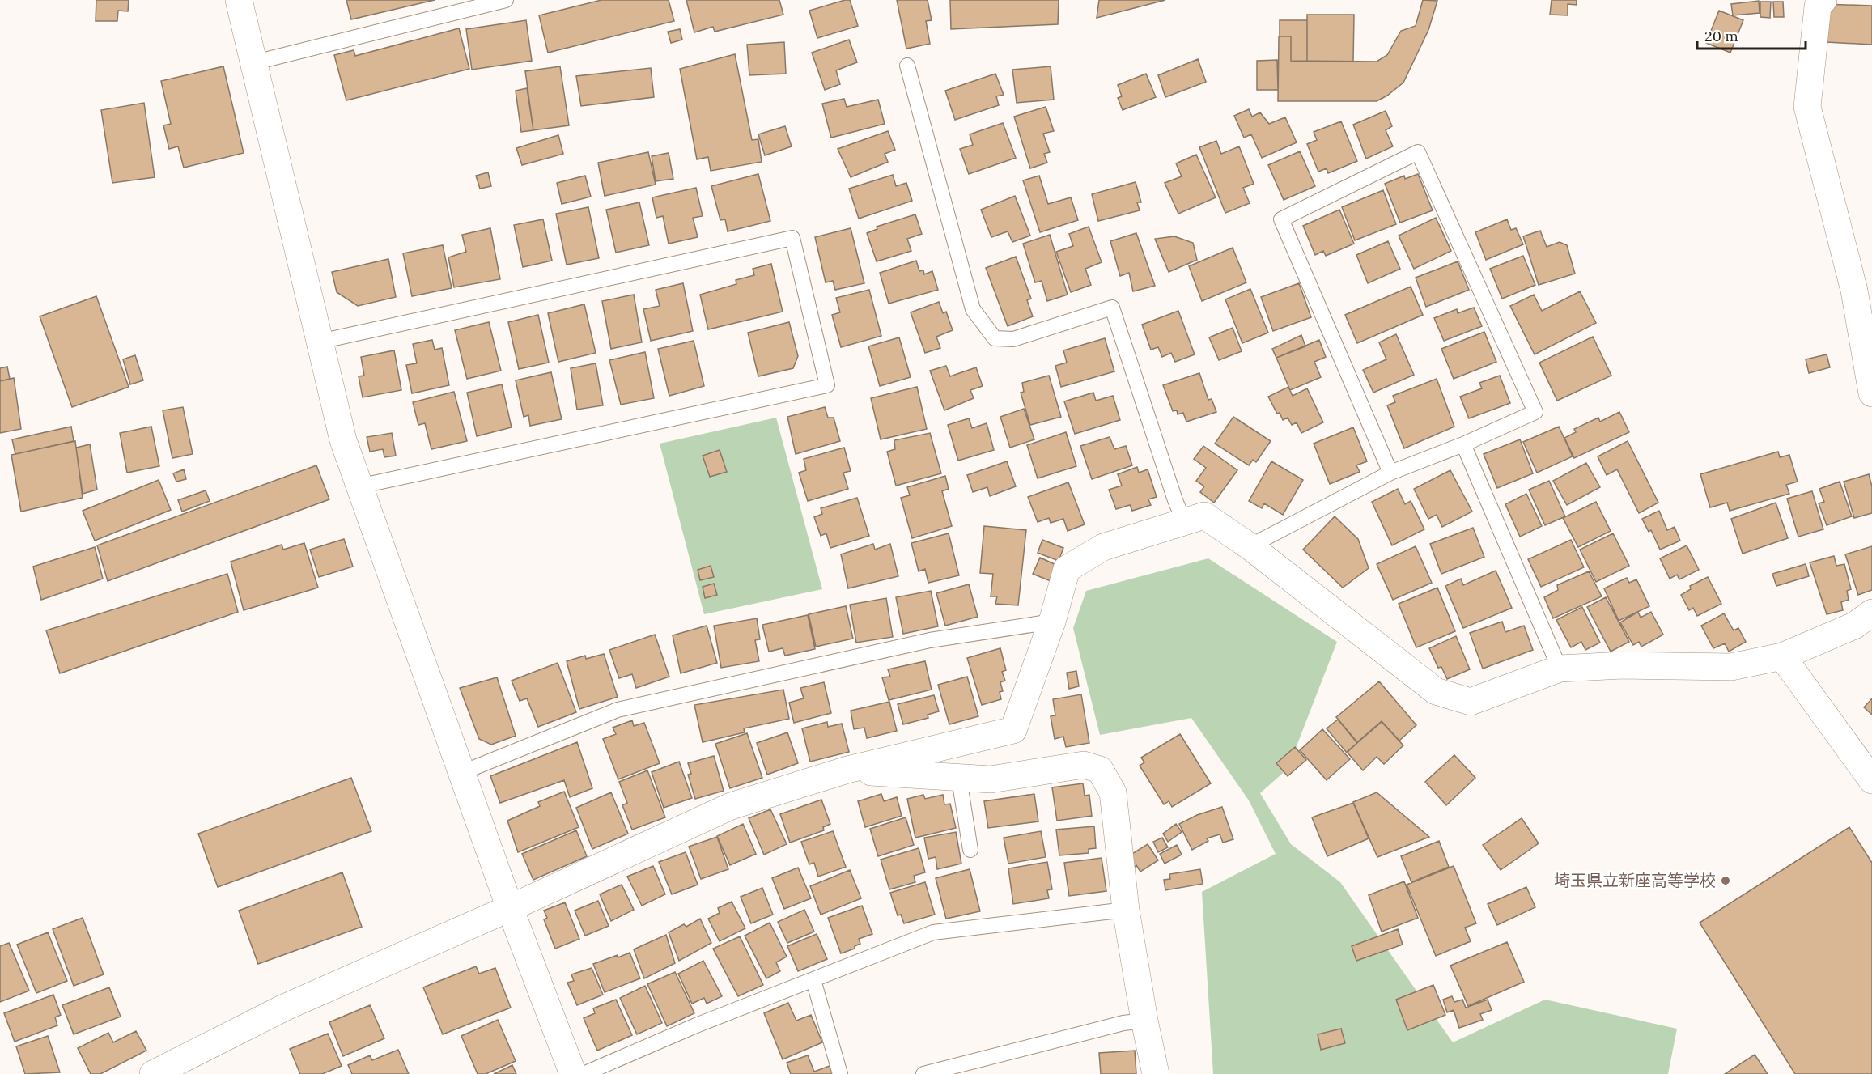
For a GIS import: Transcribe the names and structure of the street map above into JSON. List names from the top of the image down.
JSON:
{
  "places": ["埼玉県立新座高等学校"],
  "scale_bar": "20 m"
}
